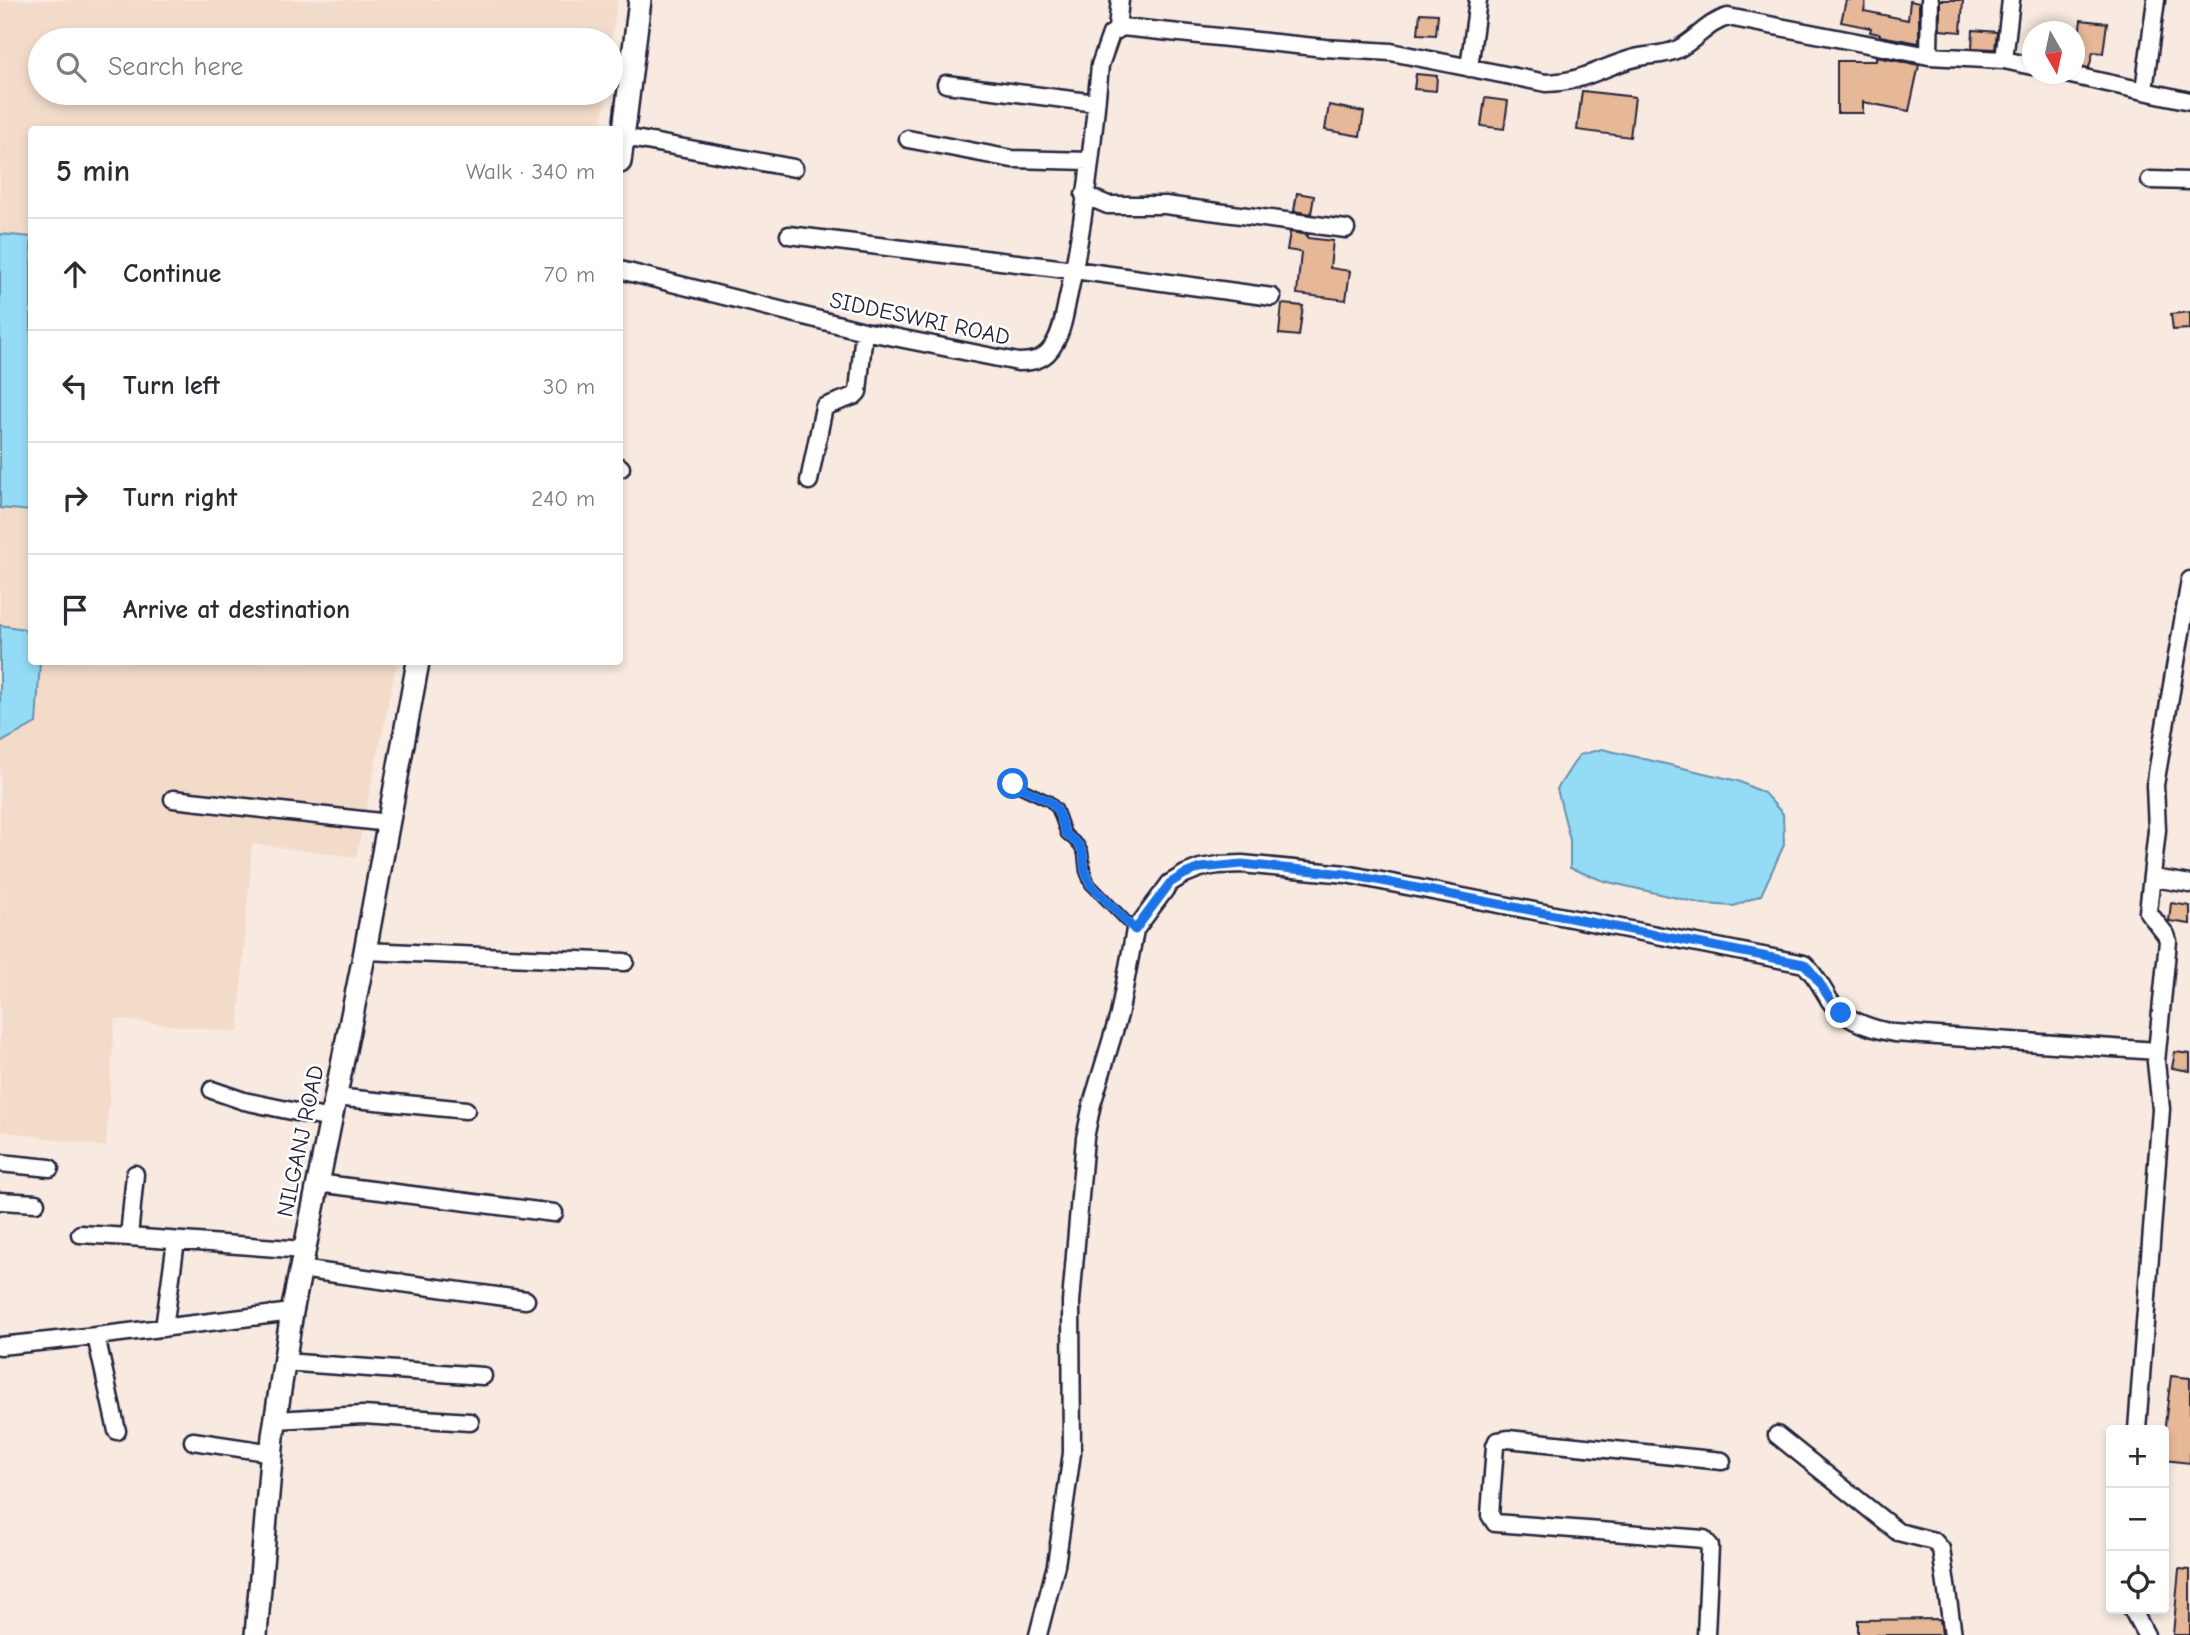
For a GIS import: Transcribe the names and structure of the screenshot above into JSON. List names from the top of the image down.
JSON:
{
  "streets": {
    "street": ["SIDDESWRI ROAD", "NILGANJ ROAD"]
  },
  "north": "bottom",
  "page": {
    "search": "Search here",
    "heading": ["5 min", "Walk · 340 m"],
    "list": [
      ["Continue", "70 m"],
      ["Turn left", "30 m"],
      ["Turn right", "240 m"],
      "Arrive at destination"
    ],
    "map_buttons": ["+", "−"]
  }
}
